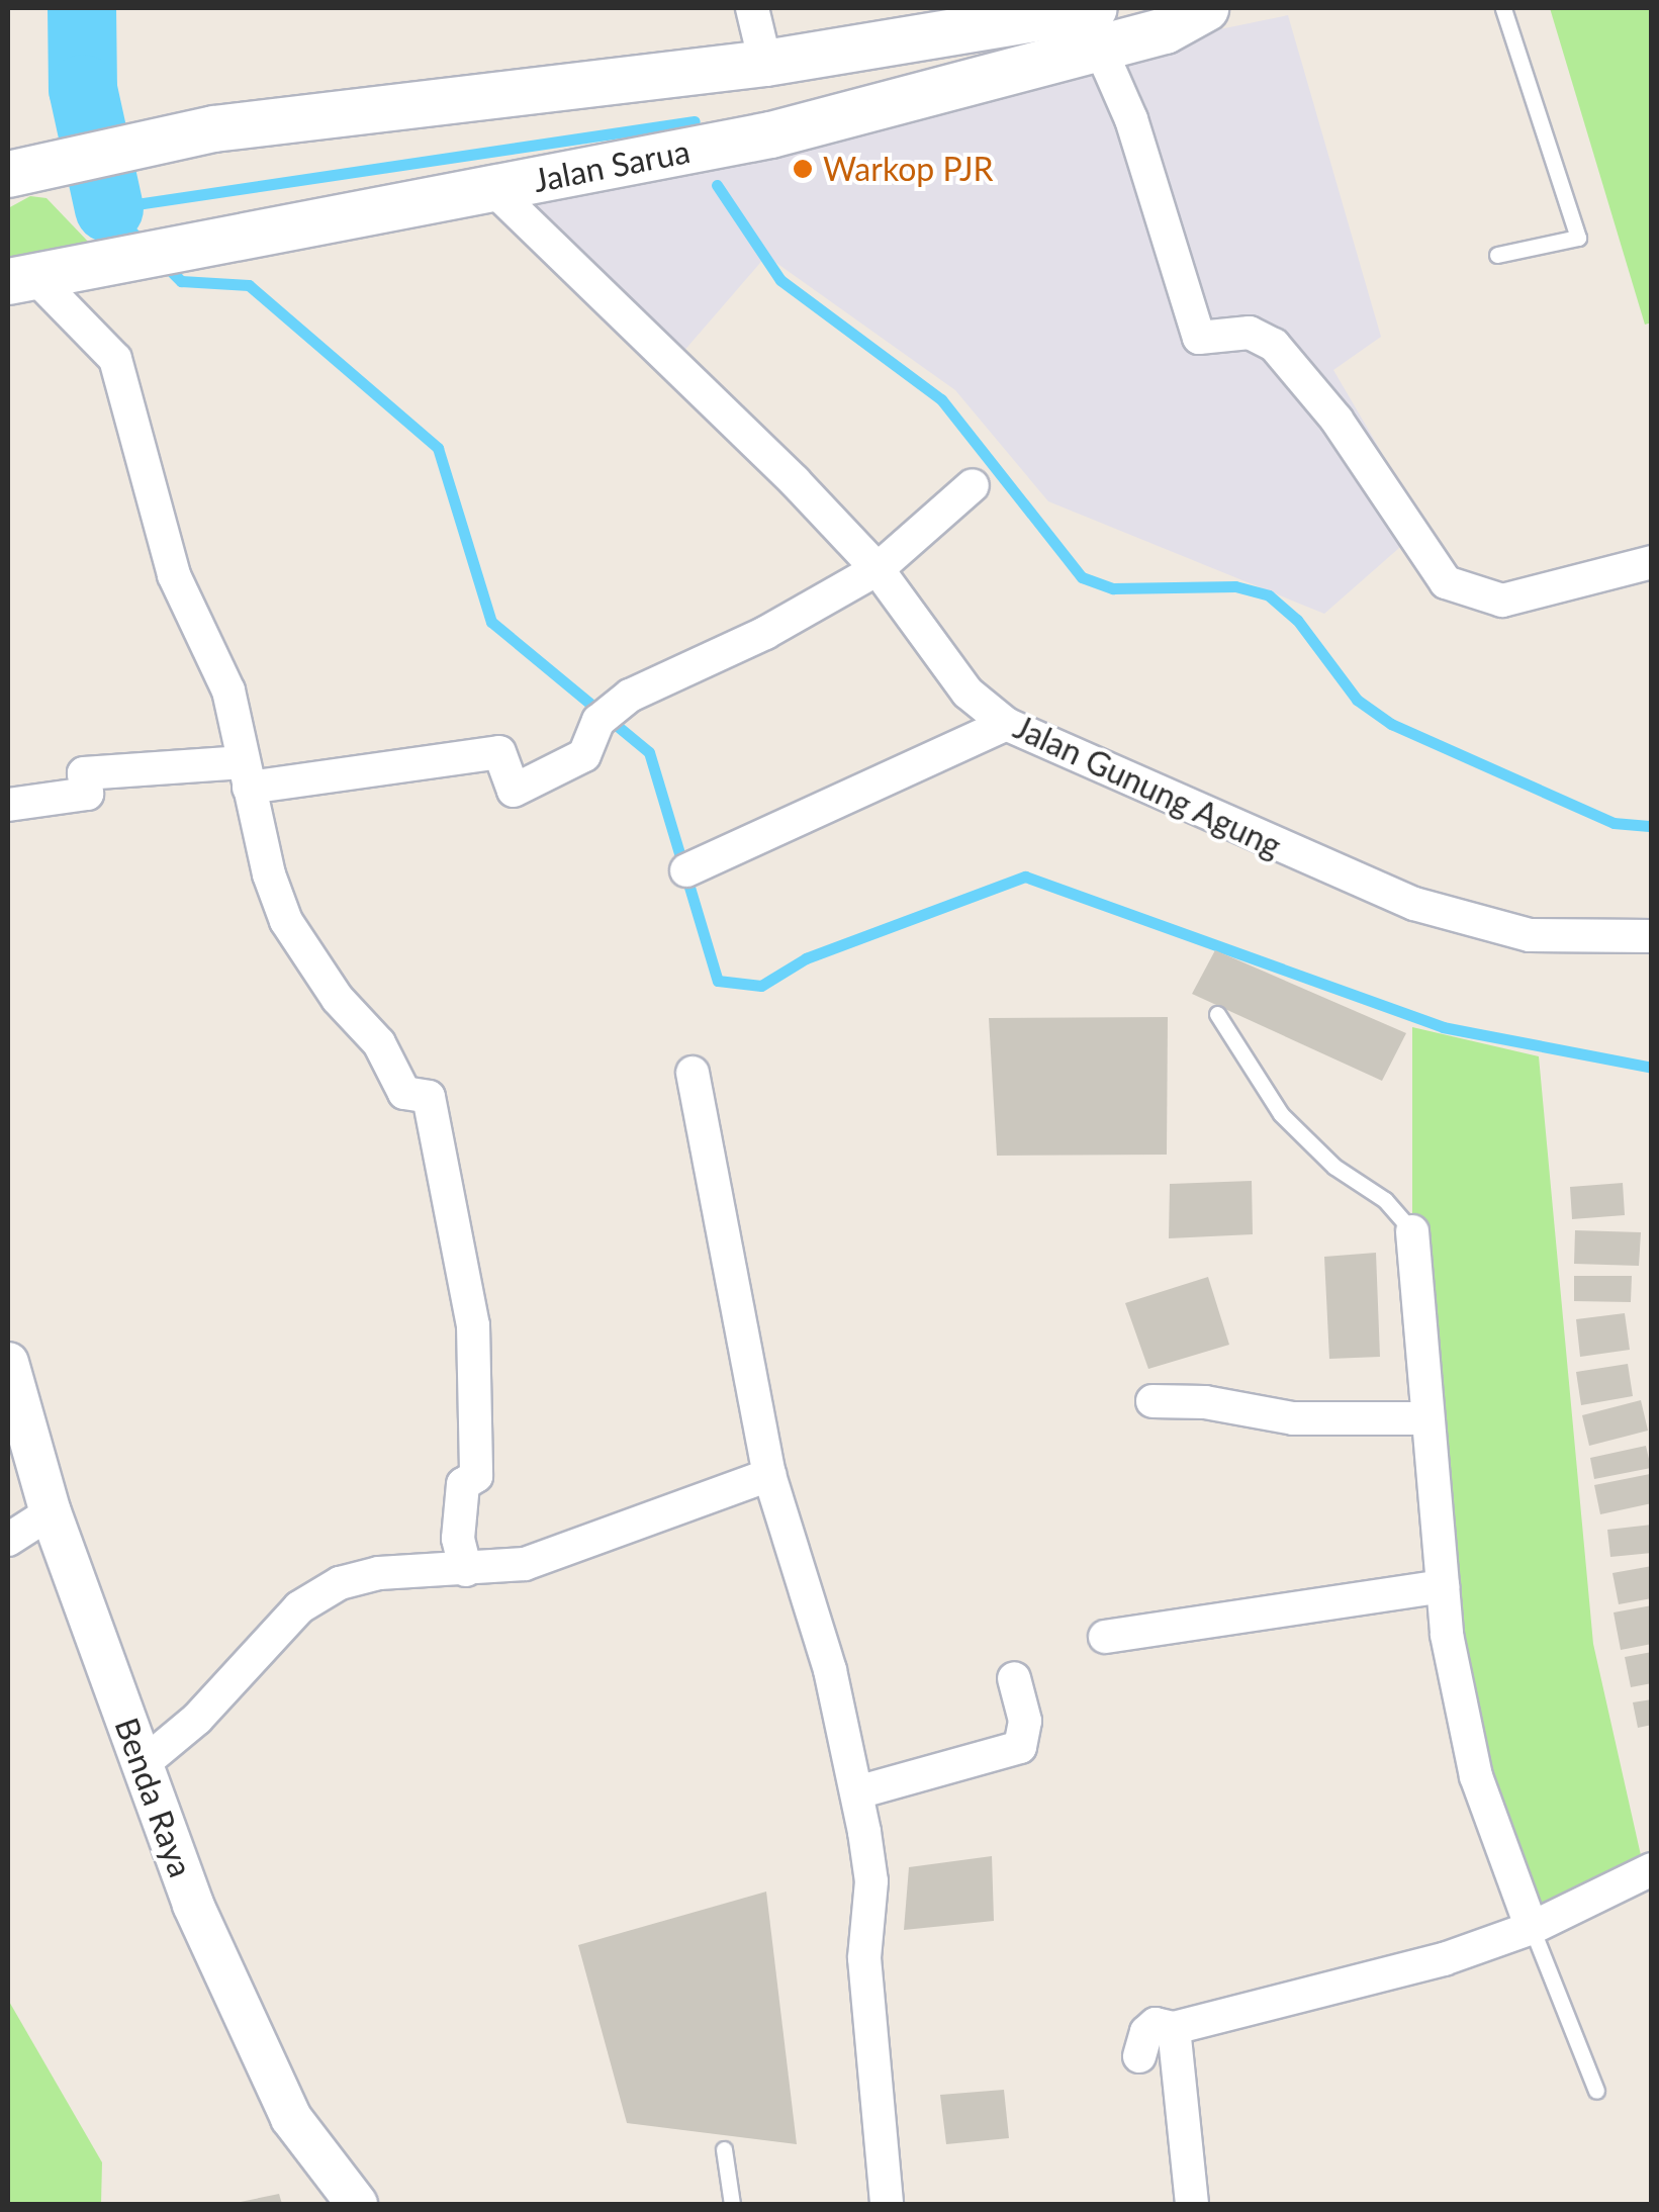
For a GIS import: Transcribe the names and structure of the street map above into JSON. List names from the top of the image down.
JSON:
{
  "streets": {
    "main road": ["Jalan Sarua"],
    "street": ["Jalan Gunung Agung", "Benda Raya"]
  },
  "crossings": [
    ["Jalan Sarua", "Jalan Gunung Agung"]
  ],
  "places": ["Warkop PJR"]
}
